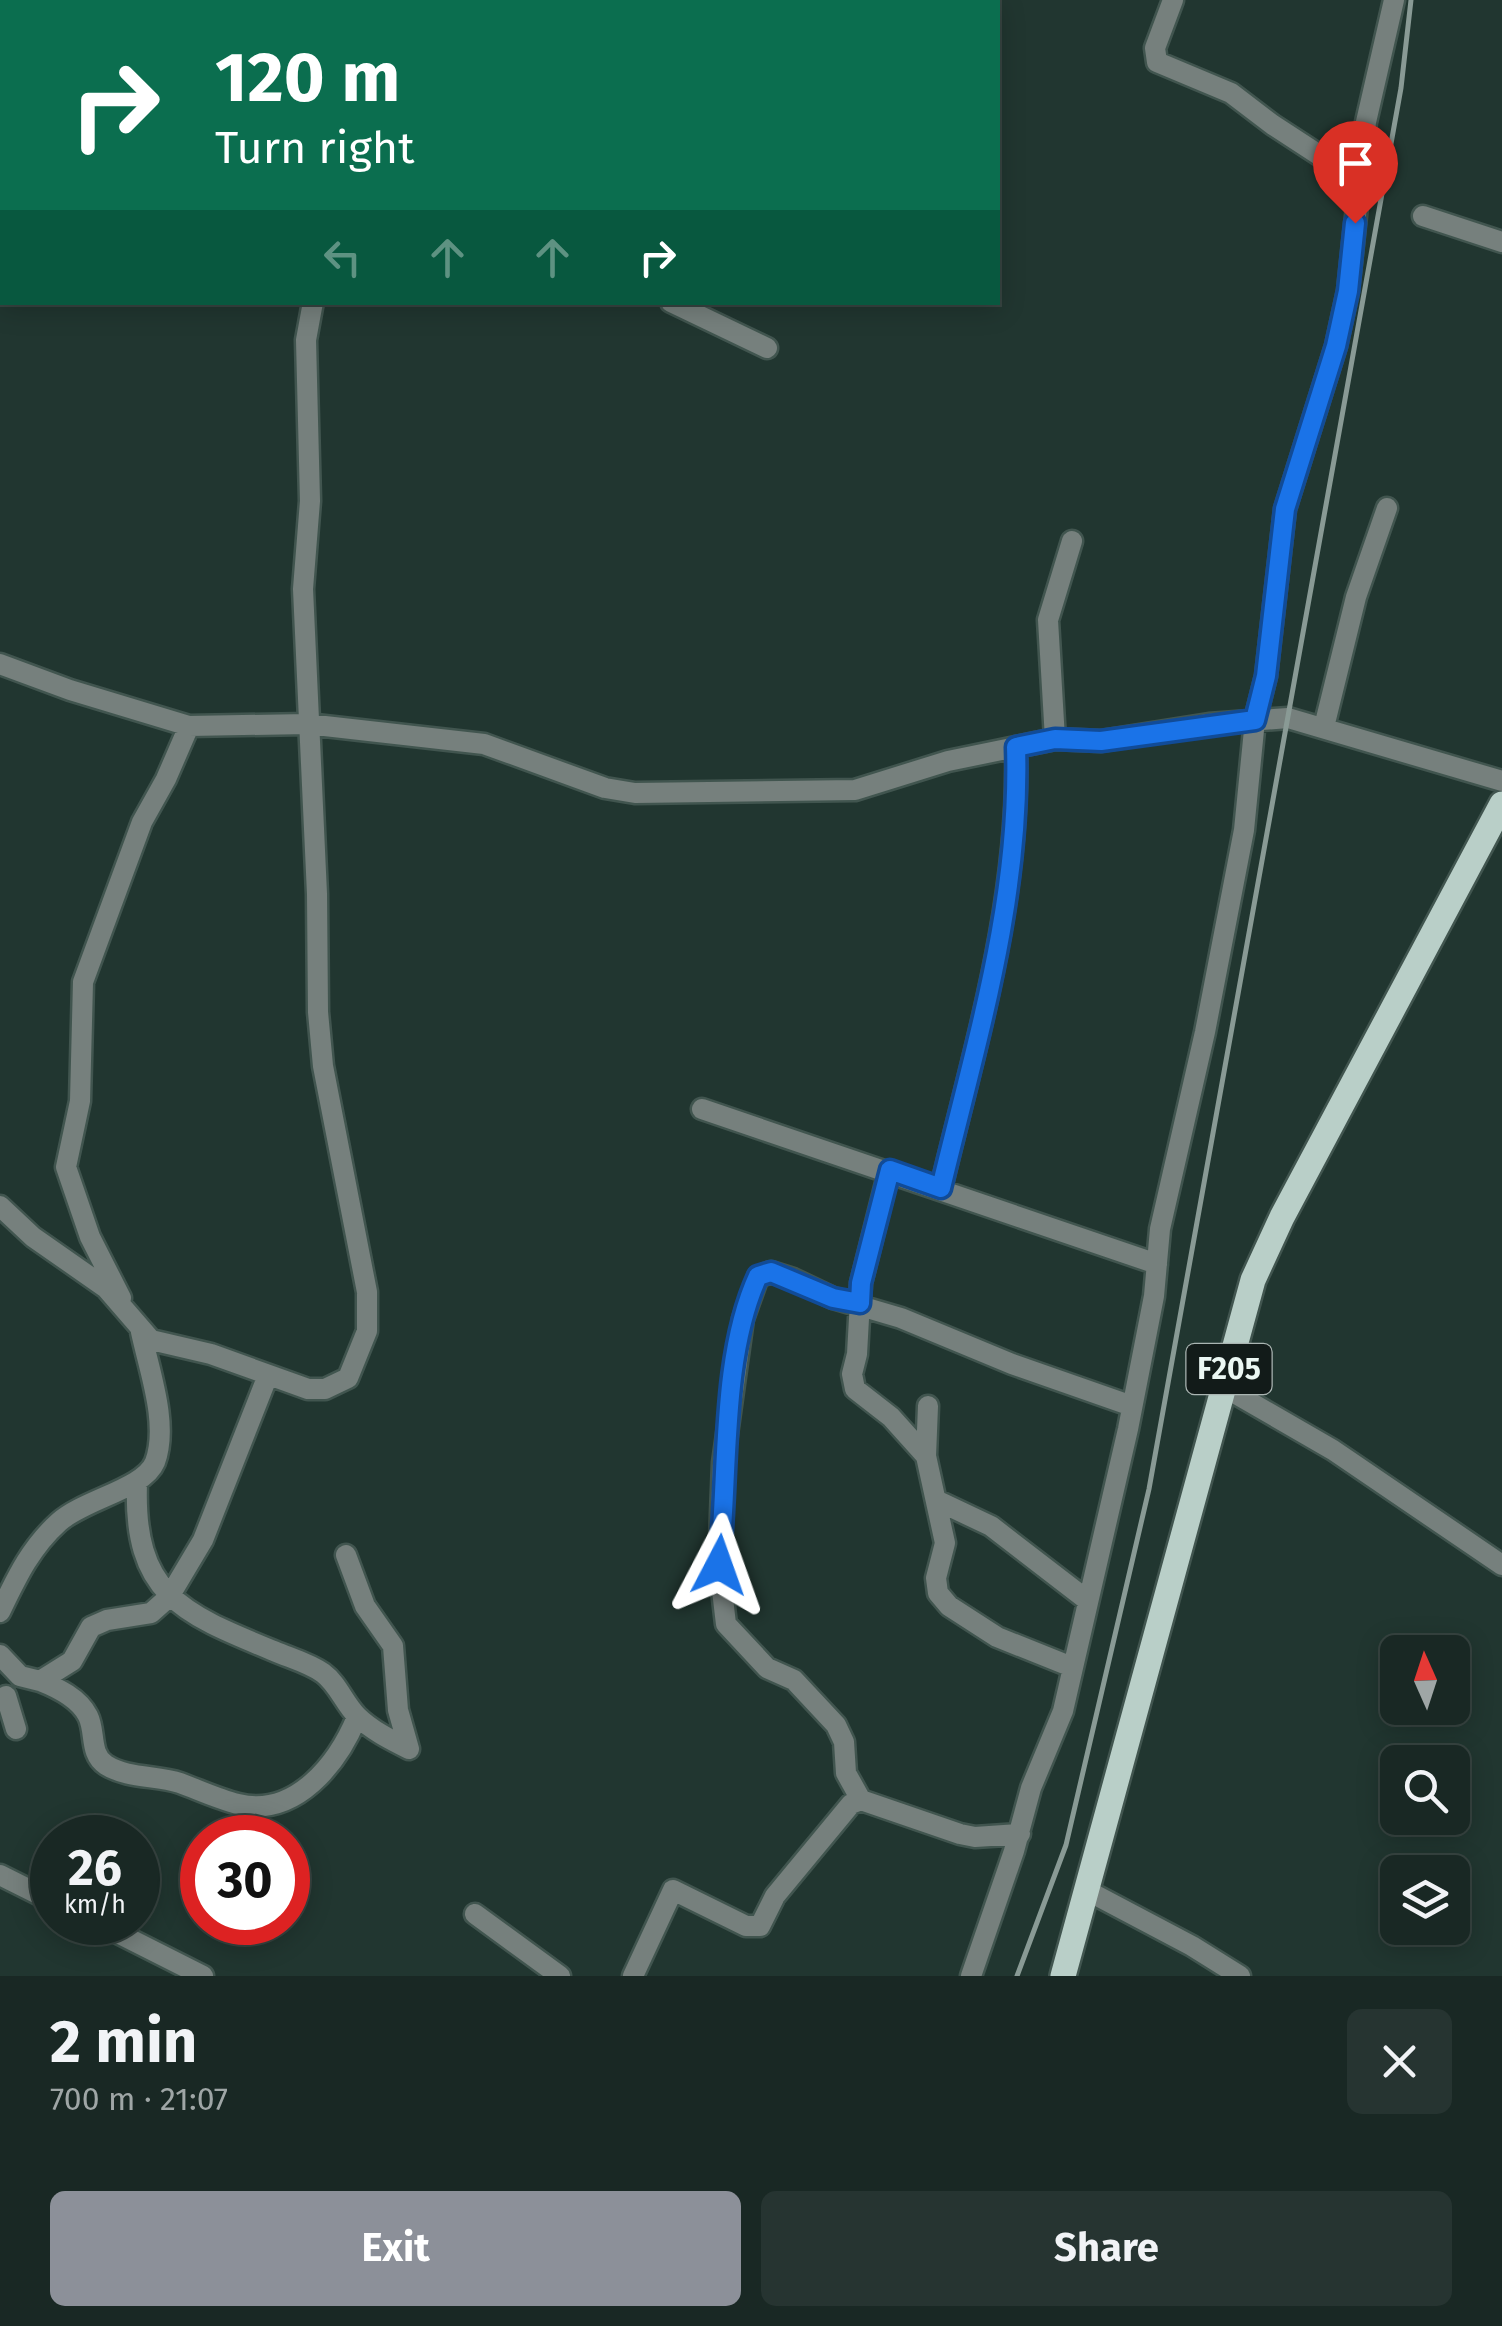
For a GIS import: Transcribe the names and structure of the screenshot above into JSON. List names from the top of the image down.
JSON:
{
  "streets": {
    "main road": ["F205"]
  },
  "north": "top",
  "page": {
    "turn": ["120 m", "Turn right"],
    "speed": "26 km/h",
    "limit": "30",
    "heading": ["2 min", "700 m · 21:07"],
    "buttons": ["Exit", "Share"]
  }
}
